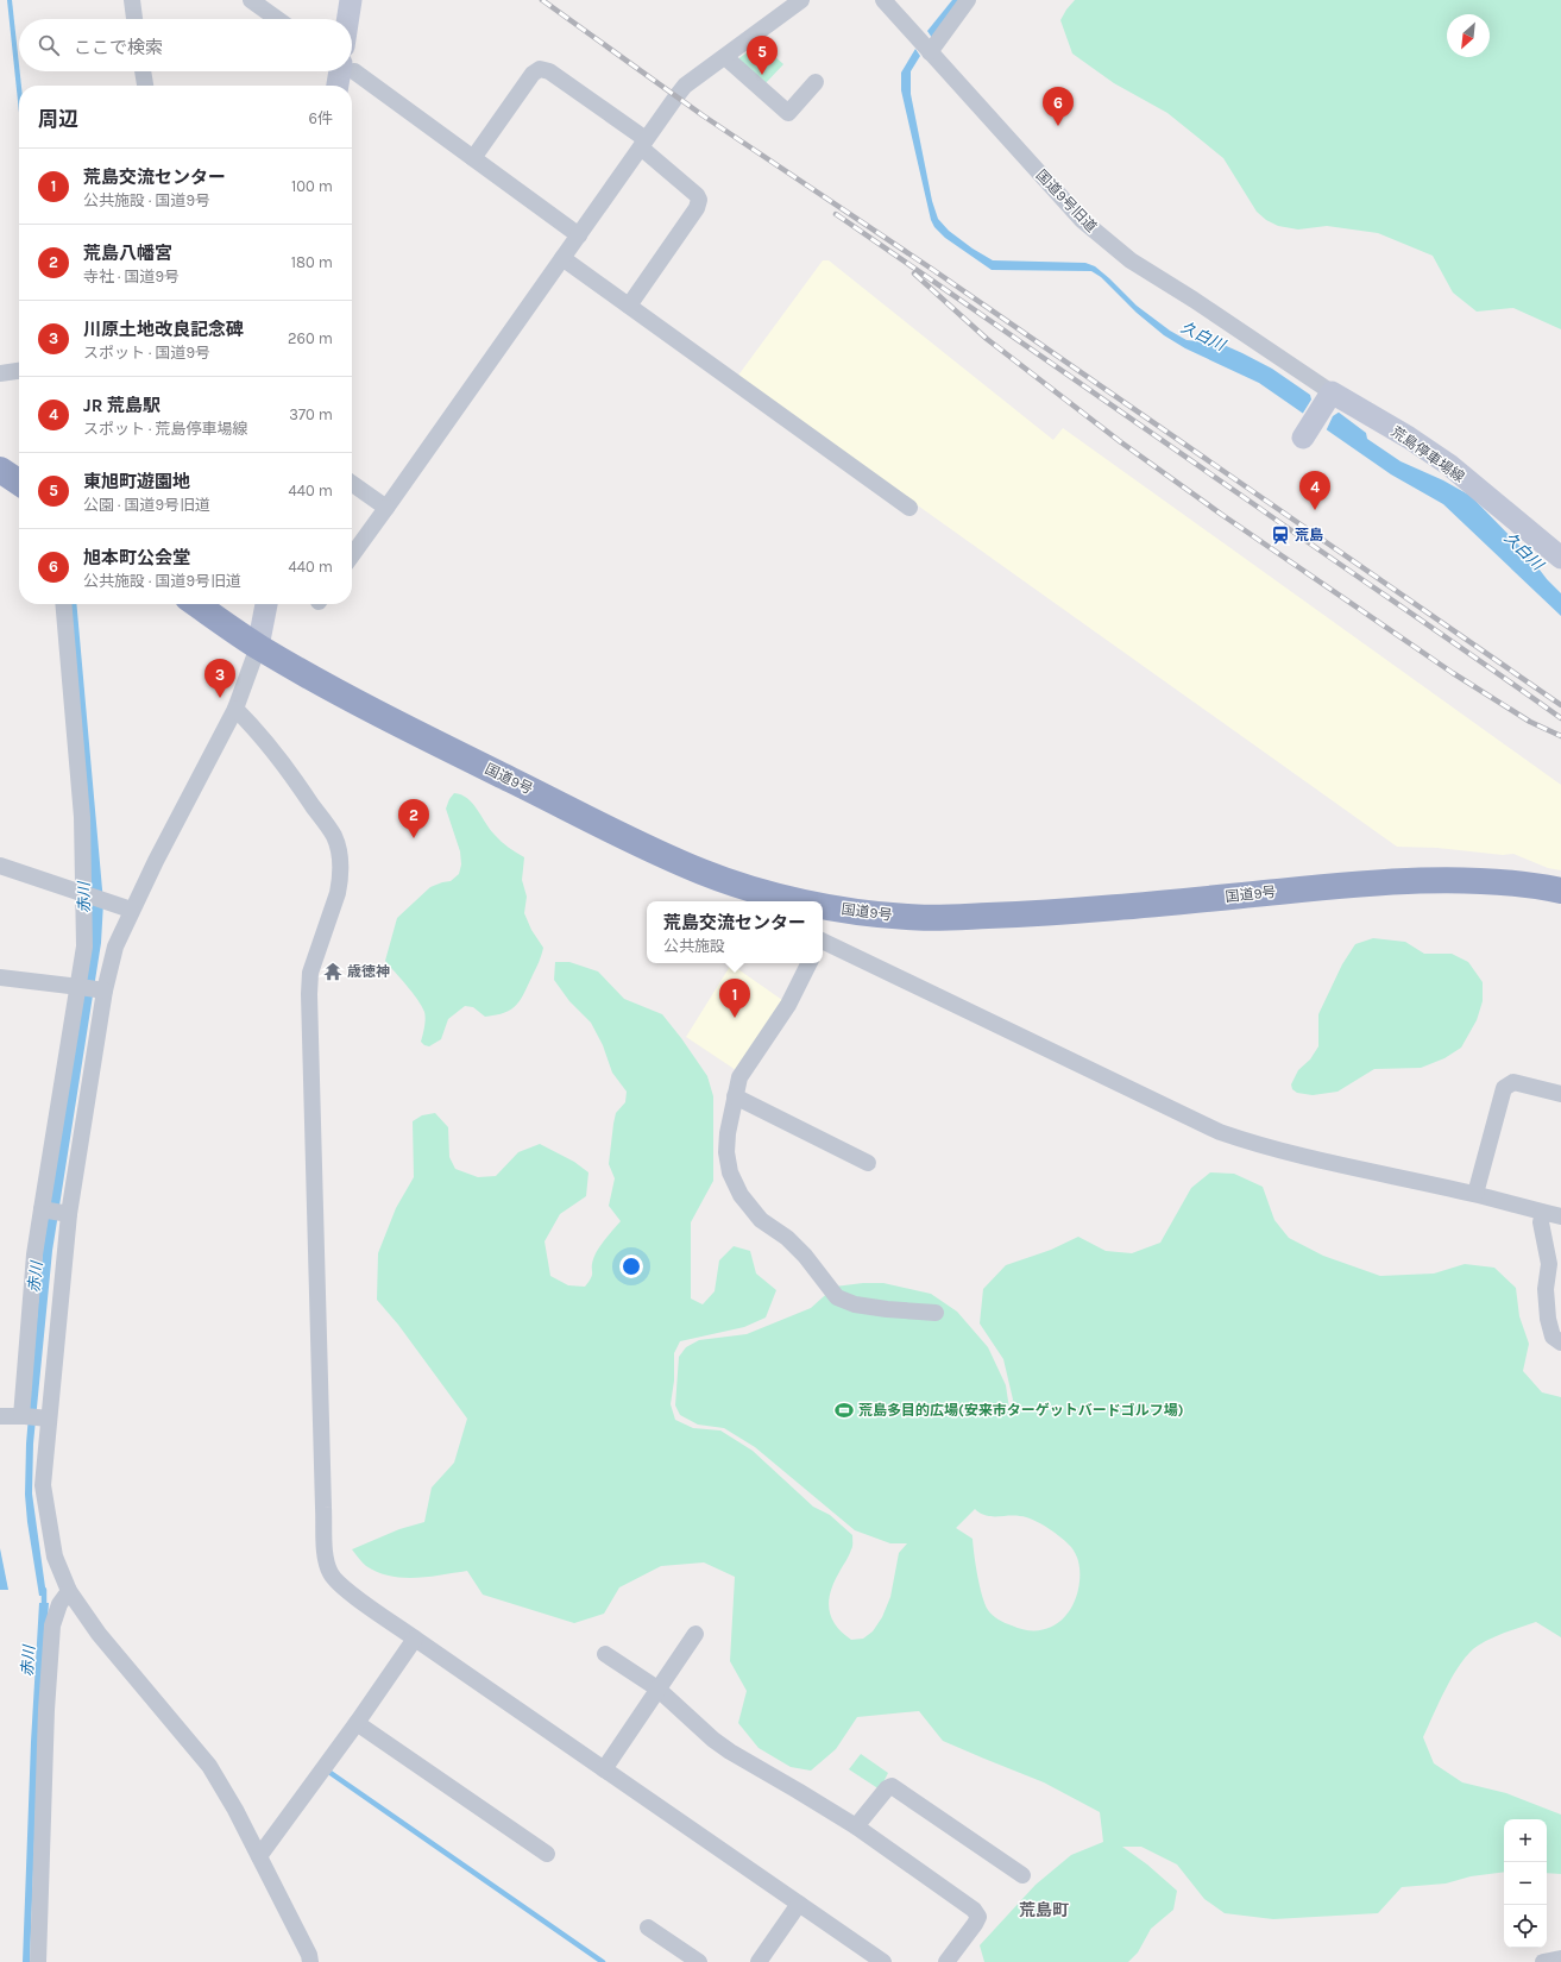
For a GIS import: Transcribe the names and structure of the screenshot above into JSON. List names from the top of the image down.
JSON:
{
  "streets": {
    "highway": ["国道9号"],
    "main road": ["荒島停車場線"],
    "street": ["国道9号旧道"]
  },
  "crossings": [
    ["国道9号旧道", "荒島停車場線"]
  ],
  "districts": ["荒島町"],
  "water": ["久白川", "赤川"],
  "places": {
    "station": ["荒島"],
    "temple": ["歳徳神"],
    "sports": ["荒島多目的広場(安来市ターゲットバードゴルフ場)"]
  },
  "north": "bottom left",
  "page": {
    "search": "ここで検索",
    "pins": [
      "5",
      "6",
      "4",
      "3",
      "2",
      "1"
    ],
    "heading": ["周辺", "6件"],
    "list": [
      {
        "mark": "1",
        "name": "荒島交流センター",
        "note": "公共施設 · 国道9号",
        "value": "100 m"
      },
      {
        "mark": "2",
        "name": "荒島八幡宮",
        "note": "寺社 · 国道9号",
        "value": "180 m"
      },
      {
        "mark": "3",
        "name": "川原土地改良記念碑",
        "note": "スポット · 国道9号",
        "value": "260 m"
      },
      {
        "mark": "4",
        "name": "JR 荒島駅",
        "note": "スポット · 荒島停車場線",
        "value": "370 m"
      },
      {
        "mark": "5",
        "name": "東旭町遊園地",
        "note": "公園 · 国道9号旧道",
        "value": "440 m"
      },
      {
        "mark": "6",
        "name": "旭本町公会堂",
        "note": "公共施設 · 国道9号旧道",
        "value": "440 m"
      }
    ],
    "popup": ["荒島交流センター", "公共施設"],
    "map_buttons": ["+", "−"]
  }
}
